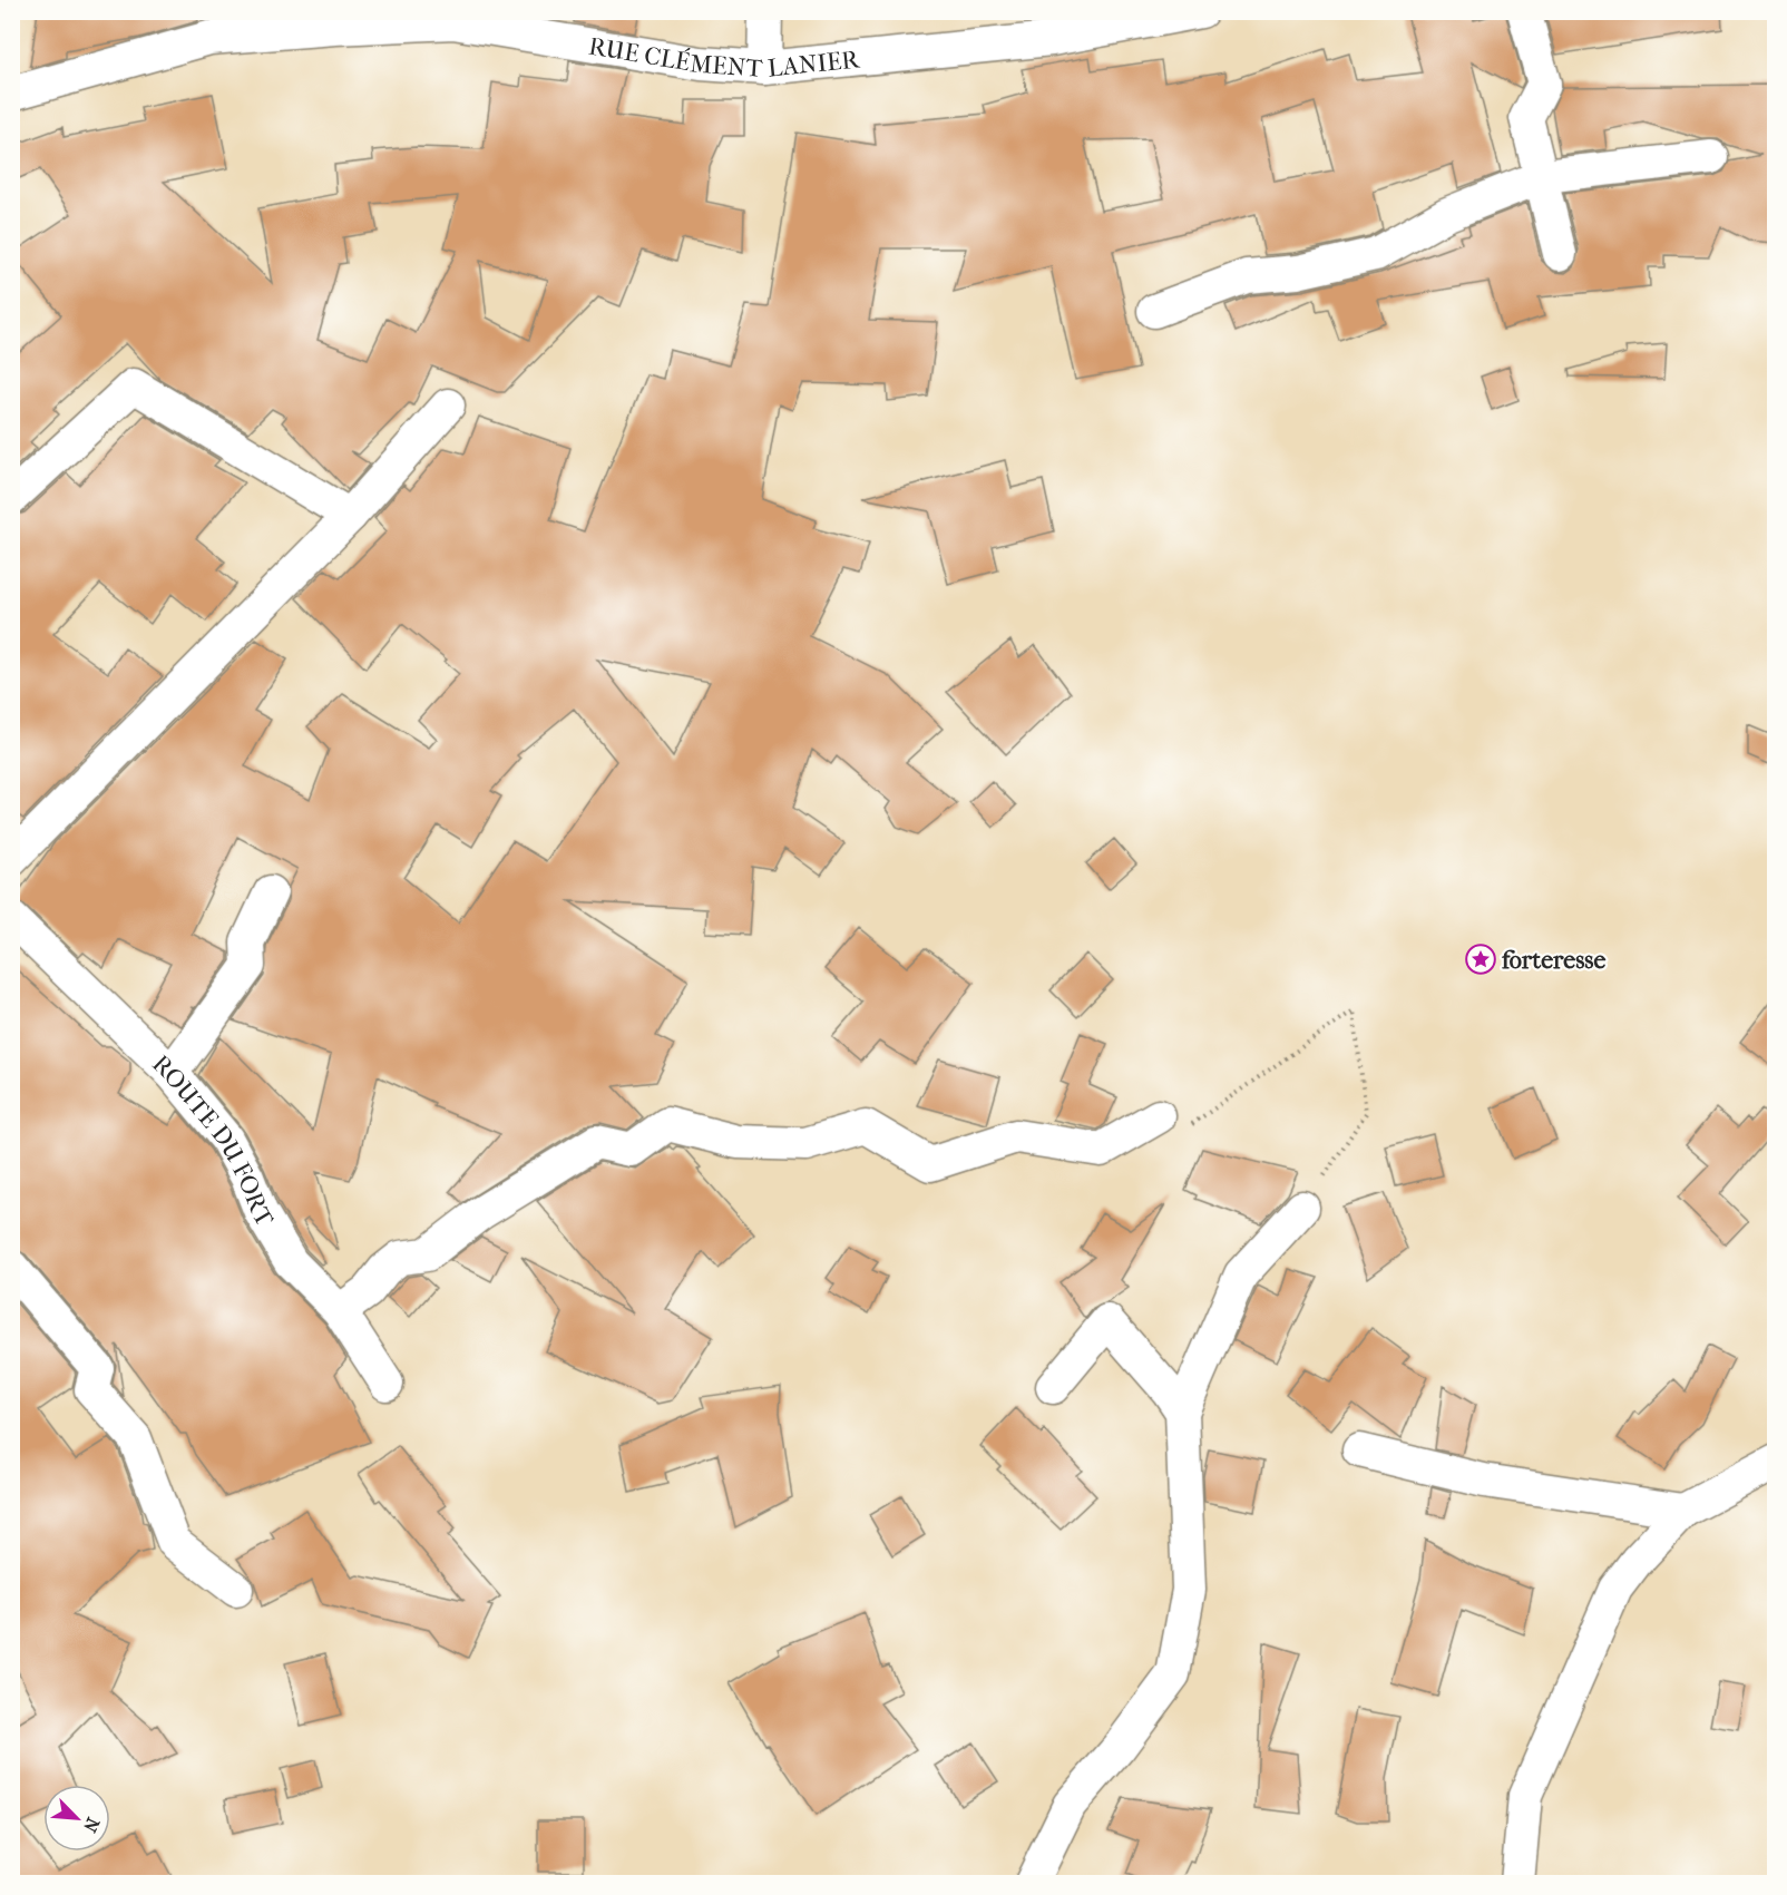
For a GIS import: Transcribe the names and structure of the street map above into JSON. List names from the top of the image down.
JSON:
{
  "streets": {
    "street": ["RUE CLÉMENT LANIER", "ROUTE DU FORT"]
  },
  "places": {
    "place": ["forteresse"]
  },
  "north": "bottom right"
}
